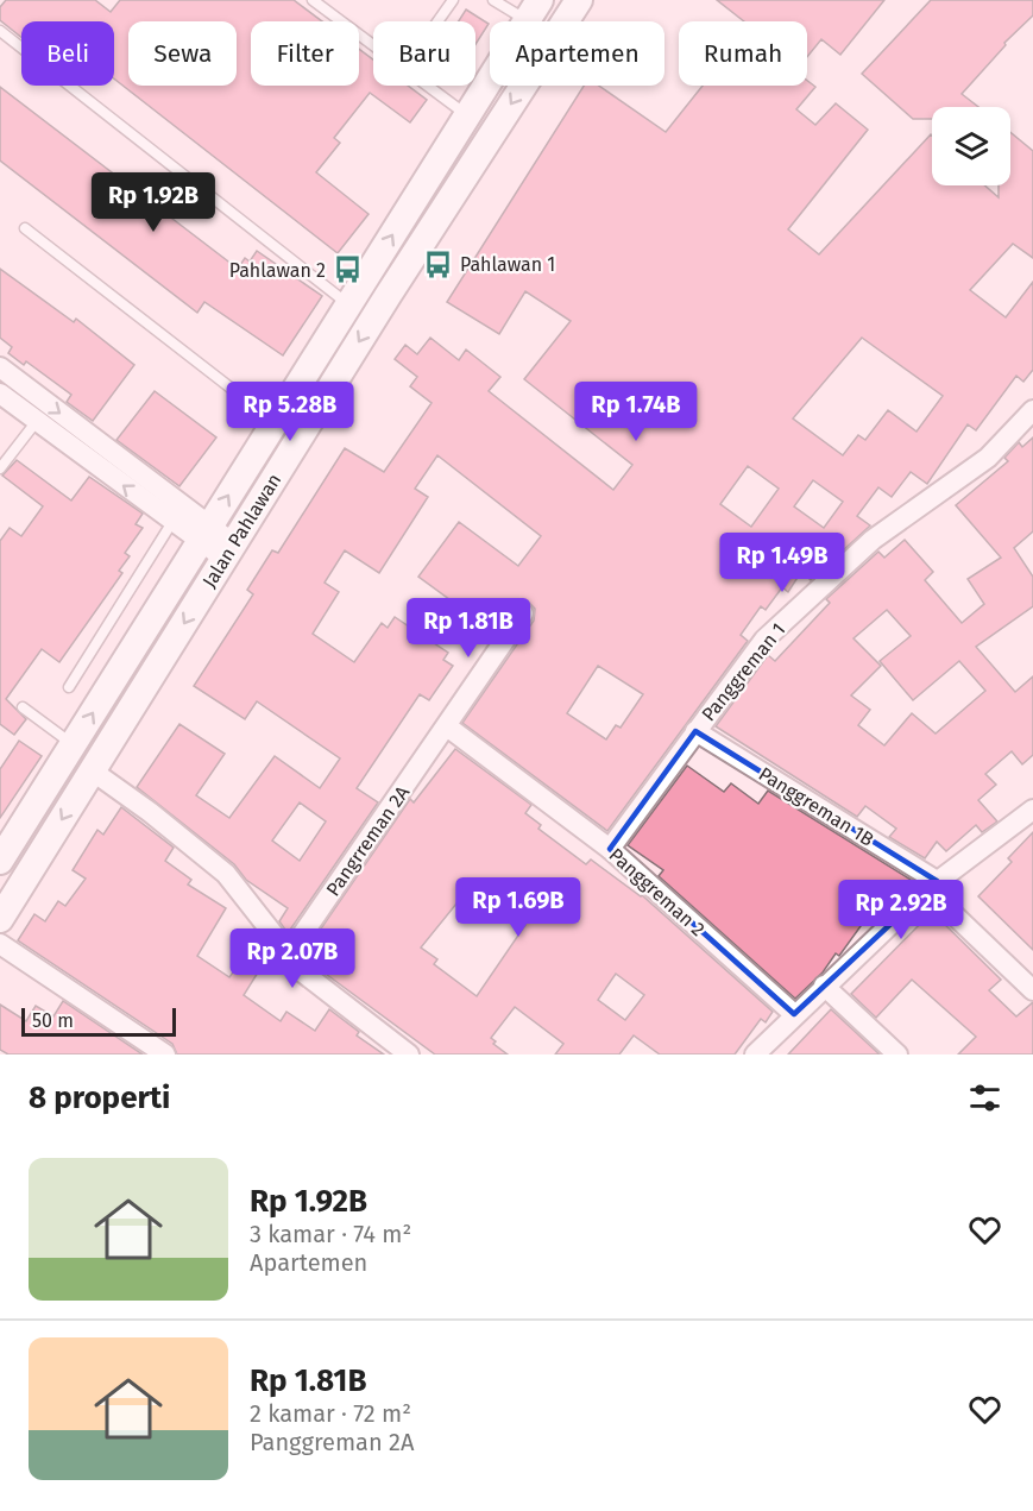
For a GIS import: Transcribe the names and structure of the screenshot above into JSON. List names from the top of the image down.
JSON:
{
  "streets": {
    "main road": ["Jalan Pahlawan"],
    "street": [
      "Panggreman 1",
      "Panggreman 1B",
      "Pangrreman 2A",
      "Panggreman 2"
    ]
  },
  "crossings": [
    ["Panggreman 1", "Panggreman 1B"],
    ["Panggreman 1", "Panggreman 2"],
    ["Pangrreman 2A", "Panggreman 2"]
  ],
  "places": {
    "bus stop": ["Pahlawan 1", "Pahlawan 2"]
  },
  "scale_bar": "50 m",
  "page": {
    "chip": [
      "Beli",
      "Sewa",
      "Filter",
      "Baru",
      "Apartemen",
      "Rumah"
    ],
    "price": [
      "Rp 1.92B",
      "Rp 5.28B",
      "Rp 1.74B",
      "Rp 1.49B",
      "Rp 1.81B",
      "Rp 1.69B",
      "Rp 2.92B",
      "Rp 2.07B"
    ],
    "scale": "50 m",
    "heading": "8 properti",
    "list": [
      {
        "name": "Rp 1.92B",
        "note": "3 kamar · 74 m² · Apartemen"
      },
      {
        "name": "Rp 1.81B",
        "note": "2 kamar · 72 m² · Panggreman 2A"
      }
    ]
  }
}
